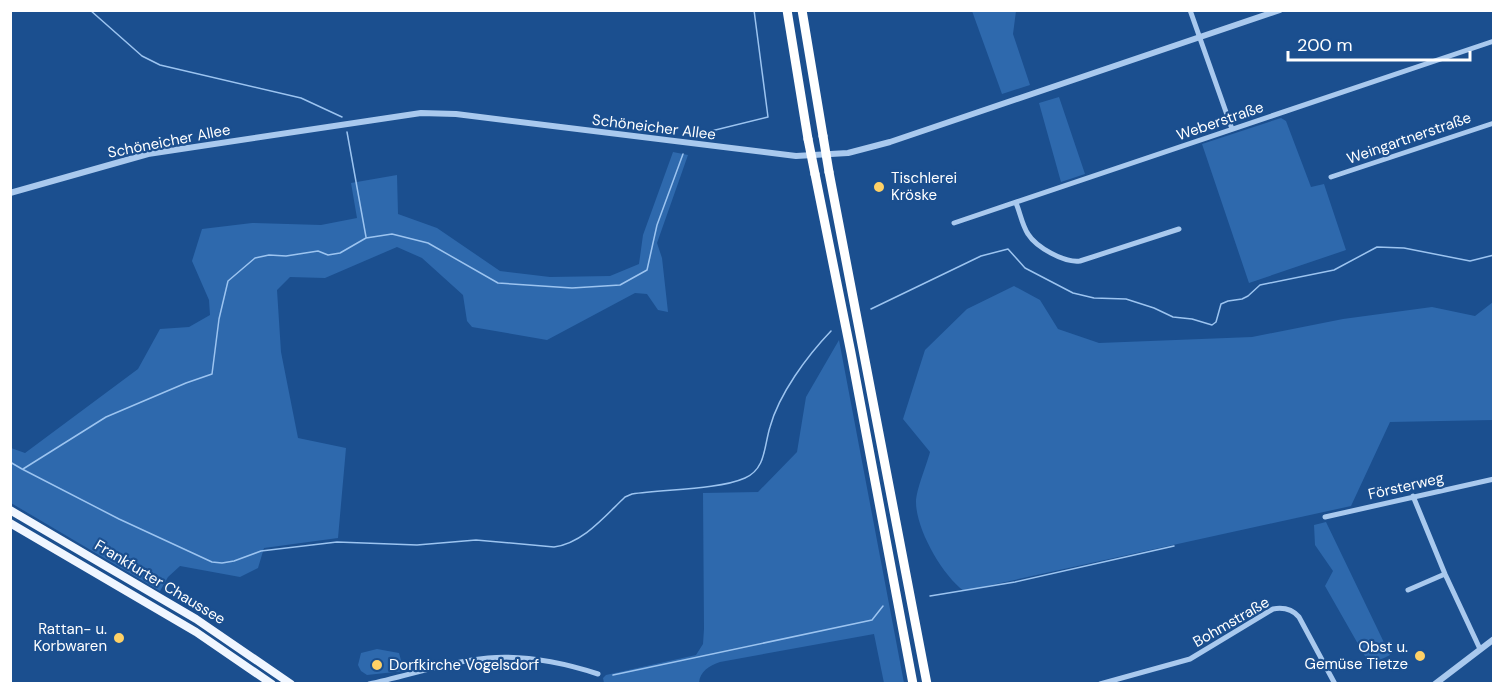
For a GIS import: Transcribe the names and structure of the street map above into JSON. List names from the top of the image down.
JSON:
{
  "streets": {
    "main road": ["Frankfurter Chaussee"],
    "street": [
      "Weberstraße",
      "Schöneicher Allee",
      "Weingartnerstraße",
      "Försterweg",
      "Bohmstraße"
    ]
  },
  "places": [
    "Tischlerei Kröske",
    "Rattan- u. Korbwaren",
    "Obst u. Gemüse Tietze",
    "Dorfkirche Vogelsdorf"
  ],
  "scale_bar": "200 m"
}
